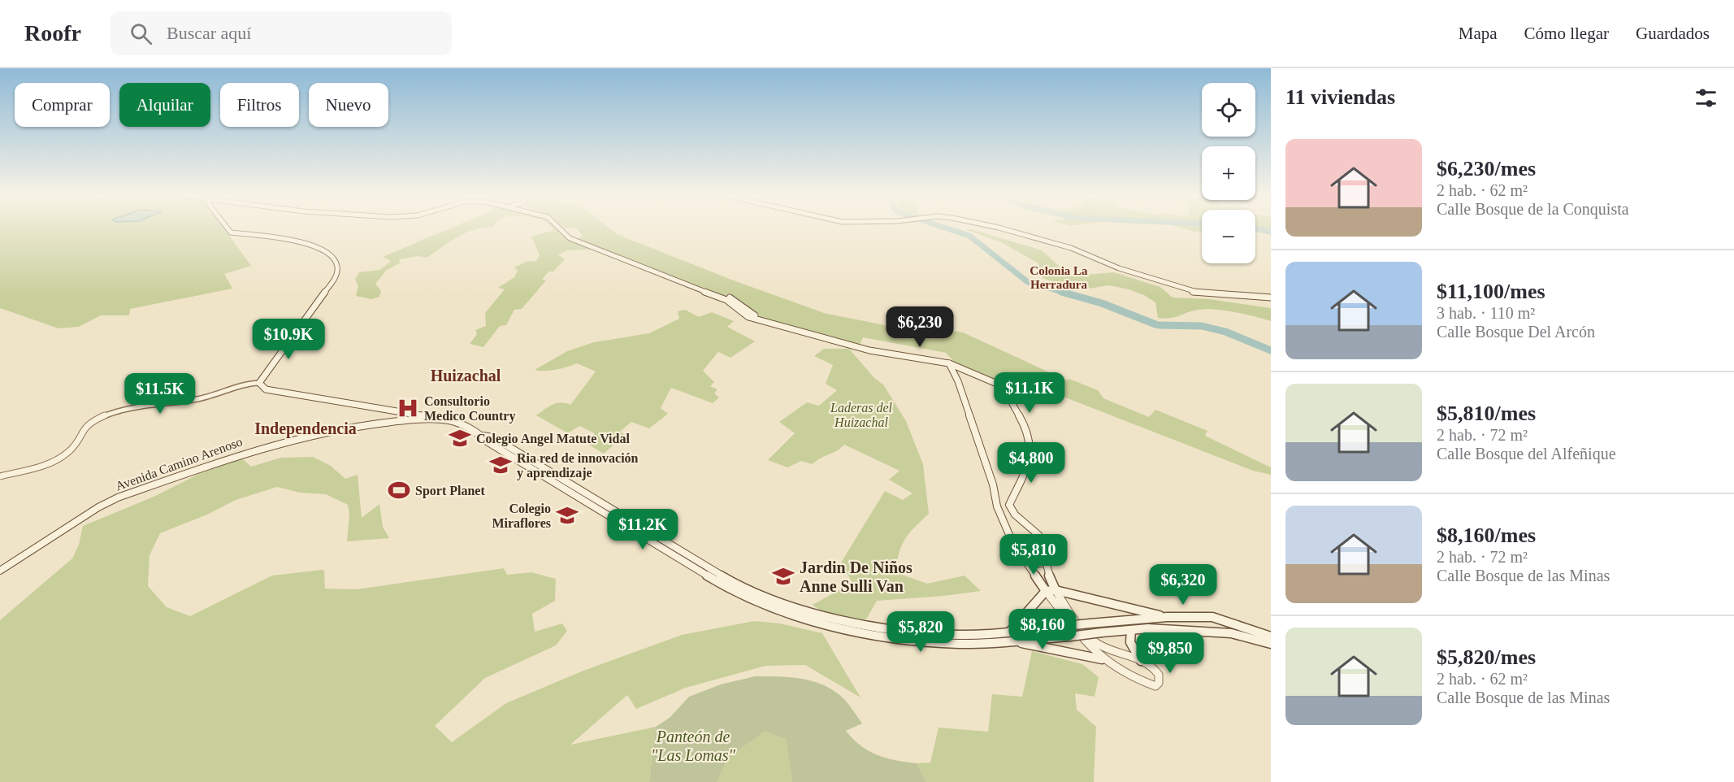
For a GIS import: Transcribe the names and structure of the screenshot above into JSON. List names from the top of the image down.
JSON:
{
  "streets": {
    "main road": ["Avenida Camino Arenoso"]
  },
  "districts": ["Colonia La Herradura", "Huizachal", "Independencia"],
  "parks": ["Laderas del Huizachal", "Panteón de \"Las Lomas\""],
  "places": {
    "hospital": ["Consultorio Medico Country"],
    "school or university": [
      "Colegio Angel Matute Vidal",
      "Ria red de innovación y aprendizaje",
      "Colegio Miraflores",
      "Jardin De Niños Anne Sulli Van"
    ],
    "sports": ["Sport Planet"]
  },
  "page": {
    "header": "Roofr",
    "search": "Buscar aquí",
    "nav": ["Mapa", "Cómo llegar", "Guardados"],
    "heading": "11 viviendas",
    "map_buttons": ["+", "−"],
    "chip": [
      "Comprar",
      "Alquilar",
      "Filtros",
      "Nuevo"
    ],
    "list": [
      {
        "name": "$6,230/mes",
        "note": "2 hab. · 62 m² · Calle Bosque de la Conquista"
      },
      {
        "name": "$11,100/mes",
        "note": "3 hab. · 110 m² · Calle Bosque Del Arcón"
      },
      {
        "name": "$5,810/mes",
        "note": "2 hab. · 72 m² · Calle Bosque del Alfeñique"
      },
      {
        "name": "$8,160/mes",
        "note": "2 hab. · 72 m² · Calle Bosque de las Minas"
      },
      {
        "name": "$5,820/mes",
        "note": "2 hab. · 62 m² · Calle Bosque de las Minas"
      }
    ],
    "price": [
      "$6,230",
      "$10.9K",
      "$11.1K",
      "$11.5K",
      "$4,800",
      "$11.2K",
      "$5,810",
      "$6,320",
      "$8,160",
      "$5,820",
      "$9,850"
    ]
  }
}
